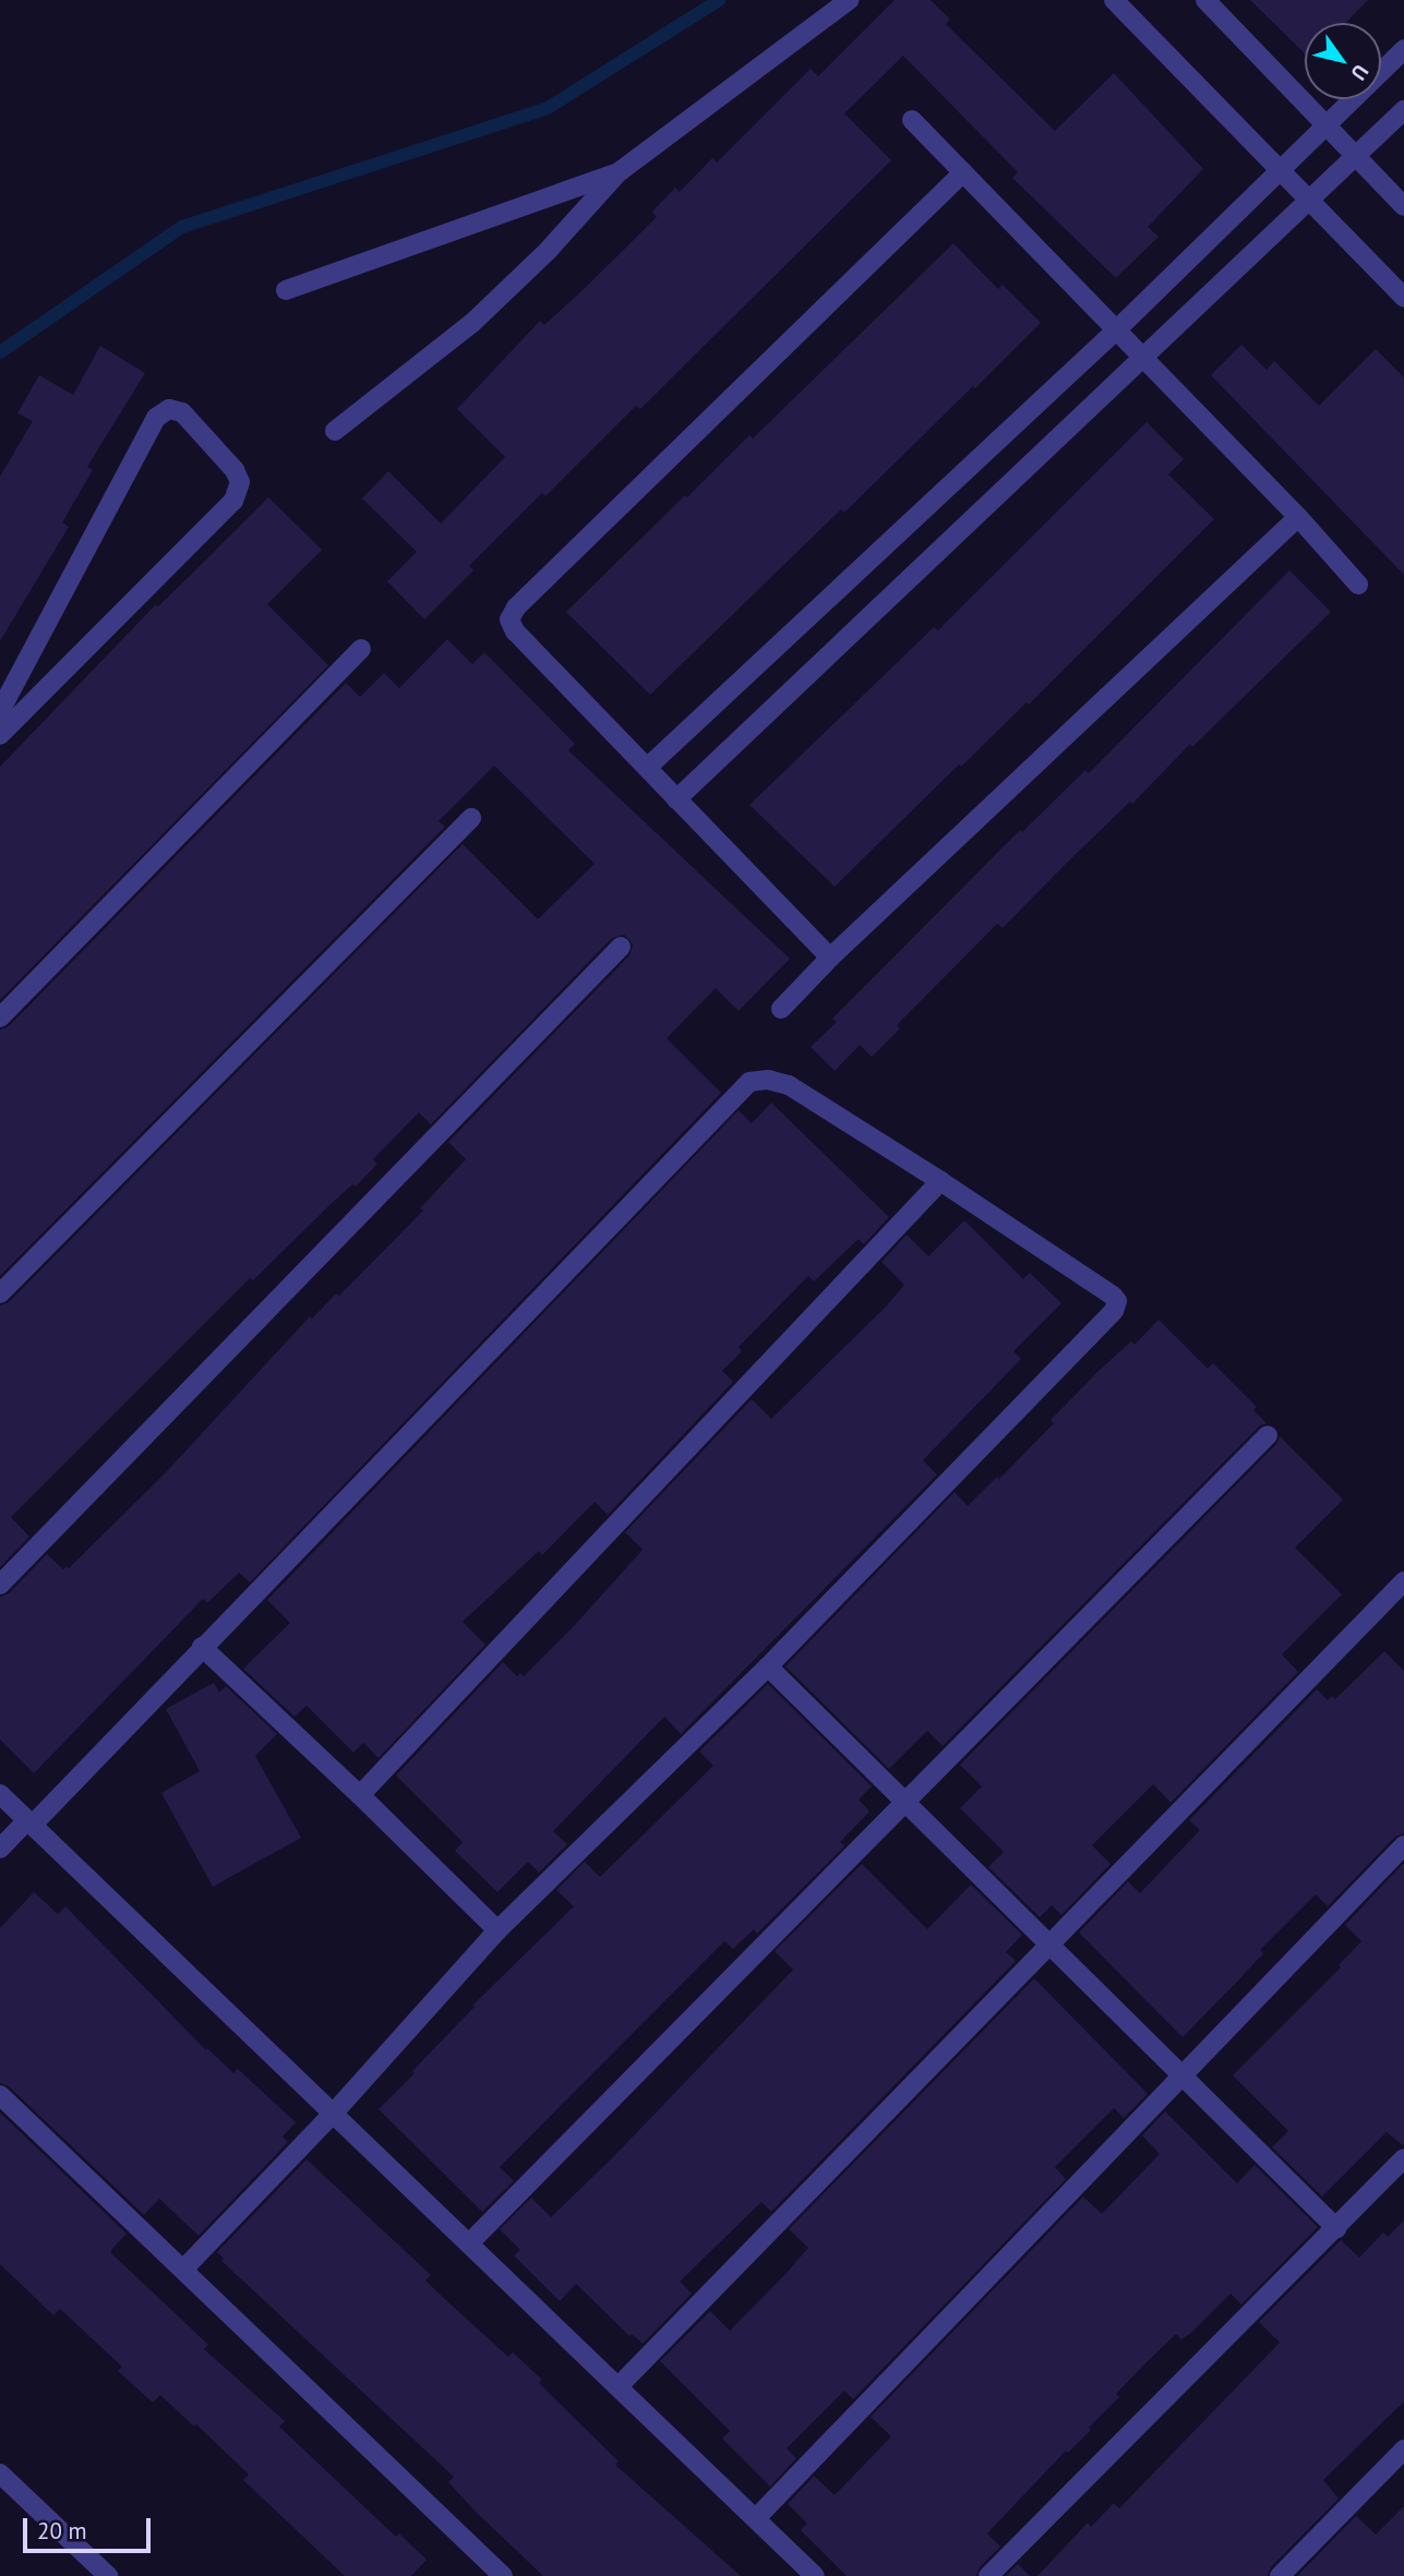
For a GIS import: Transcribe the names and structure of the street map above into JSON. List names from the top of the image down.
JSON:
{
  "scale_bar": "20 m",
  "north": "bottom right"
}
